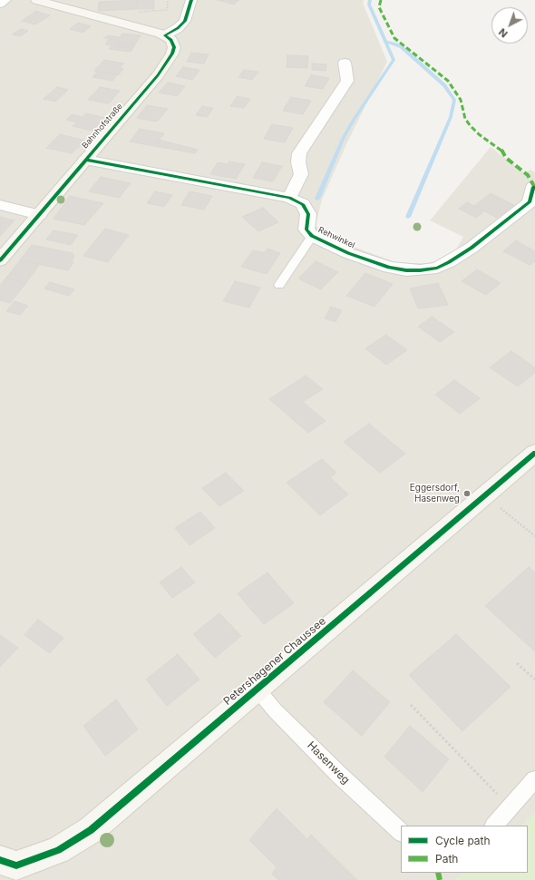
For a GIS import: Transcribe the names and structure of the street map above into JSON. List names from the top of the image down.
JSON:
{
  "streets": {
    "main road": ["Bahnhofstraße", "Petershagener Chaussee"],
    "street": ["Rehwinkel"],
    "lane": ["Hasenweg"]
  },
  "crossings": [
    ["Bahnhofstraße", "Rehwinkel"],
    ["Petershagener Chaussee", "Hasenweg"]
  ],
  "places": ["Eggersdorf, Hasenweg"],
  "legend": ["Cycle path", "Path"],
  "north": "bottom left"
}
